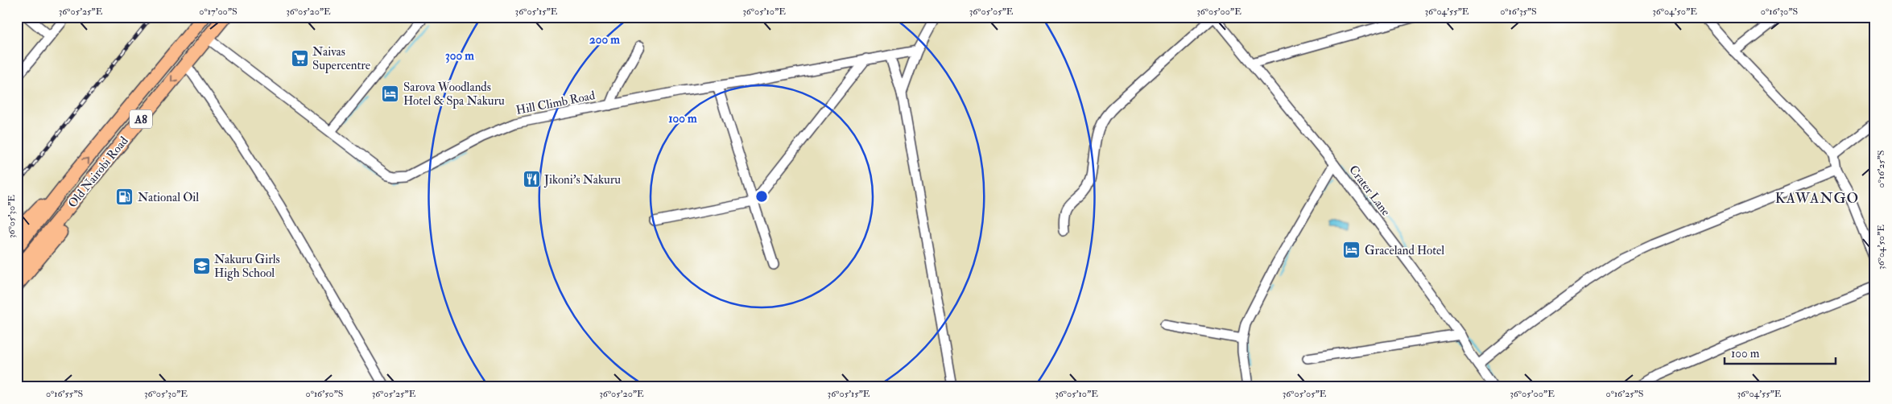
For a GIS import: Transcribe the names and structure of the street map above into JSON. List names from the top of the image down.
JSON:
{
  "streets": {
    "highway": ["A8", "Old Nairobi Road"],
    "street": ["Hill Climb Road", "Crater Lane"]
  },
  "crossings": [
    ["Hill Climb Road", "Old Nairobi Road"]
  ],
  "districts": ["KAWANGO"],
  "places": {
    "supermarket": ["Naivas Supercentre"],
    "hotel": ["Sarova Woodlands Hotel & Spa Nakuru", "Graceland Hotel"],
    "restaurant": ["Jikoni’s Nakuru"],
    "fuel station": ["National Oil"],
    "school or university": ["Nakuru Girls High School"]
  },
  "scale_bar": "100 m",
  "coordinates": [
    "36°05'25\"E",
    "0°17'00\"S",
    "36°05'20\"E",
    "36°05'15\"E",
    "36°05'10\"E",
    "36°05'05\"E",
    "36°05'00\"E",
    "36°04'55\"E",
    "0°16'35\"S",
    "36°04'50\"E",
    "0°16'30\"S",
    "0°16'25\"S",
    "36°05'30\"E",
    "0°16'55\"S",
    "0°16'50\"S"
  ],
  "rings": ["200 m", "300 m", "100 m"]
}
